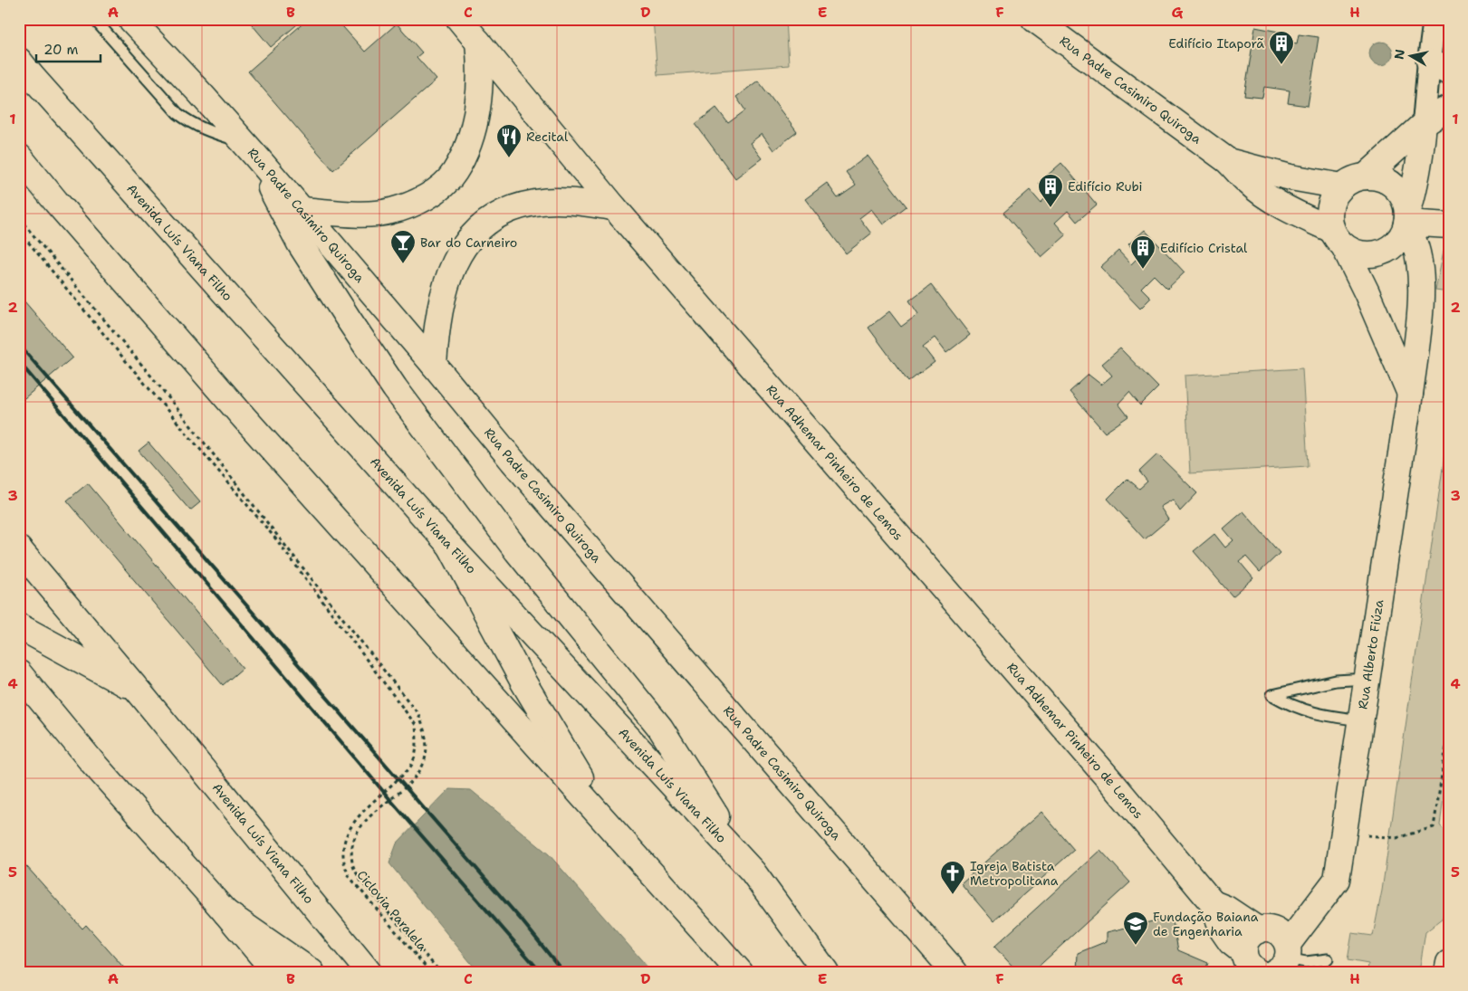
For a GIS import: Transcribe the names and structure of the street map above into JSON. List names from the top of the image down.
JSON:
{
  "streets": {
    "main road": [
      "Rua Padre Casimiro Quiroga",
      "Avenida Luís Viana Filho",
      "Rua Adhemar Pinheiro de Lemos",
      "Rua Alberto Fiúza"
    ],
    "path": ["Ciclovia Paralela"]
  },
  "crossings": [
    ["Rua Padre Casimiro Quiroga", "Rua Alberto Fiúza"],
    ["Rua Adhemar Pinheiro de Lemos", "Rua Alberto Fiúza"]
  ],
  "places": {
    "building": ["Edifício Itaporã", "Edifício Rubi", "Edifício Cristal"],
    "restaurant": ["Recital"],
    "bar": ["Bar do Carneiro"],
    "church": ["Igreja Batista Metropolitana"],
    "school or university": ["Fundação Baiana de Engenharia"]
  },
  "scale_bar": "20 m",
  "north": "left",
  "grid": {
    "columns": [
      "A",
      "B",
      "C",
      "D",
      "E",
      "F",
      "G",
      "H"
    ],
    "rows": [
      "1",
      "2",
      "3",
      "4",
      "5"
    ]
  }
}
